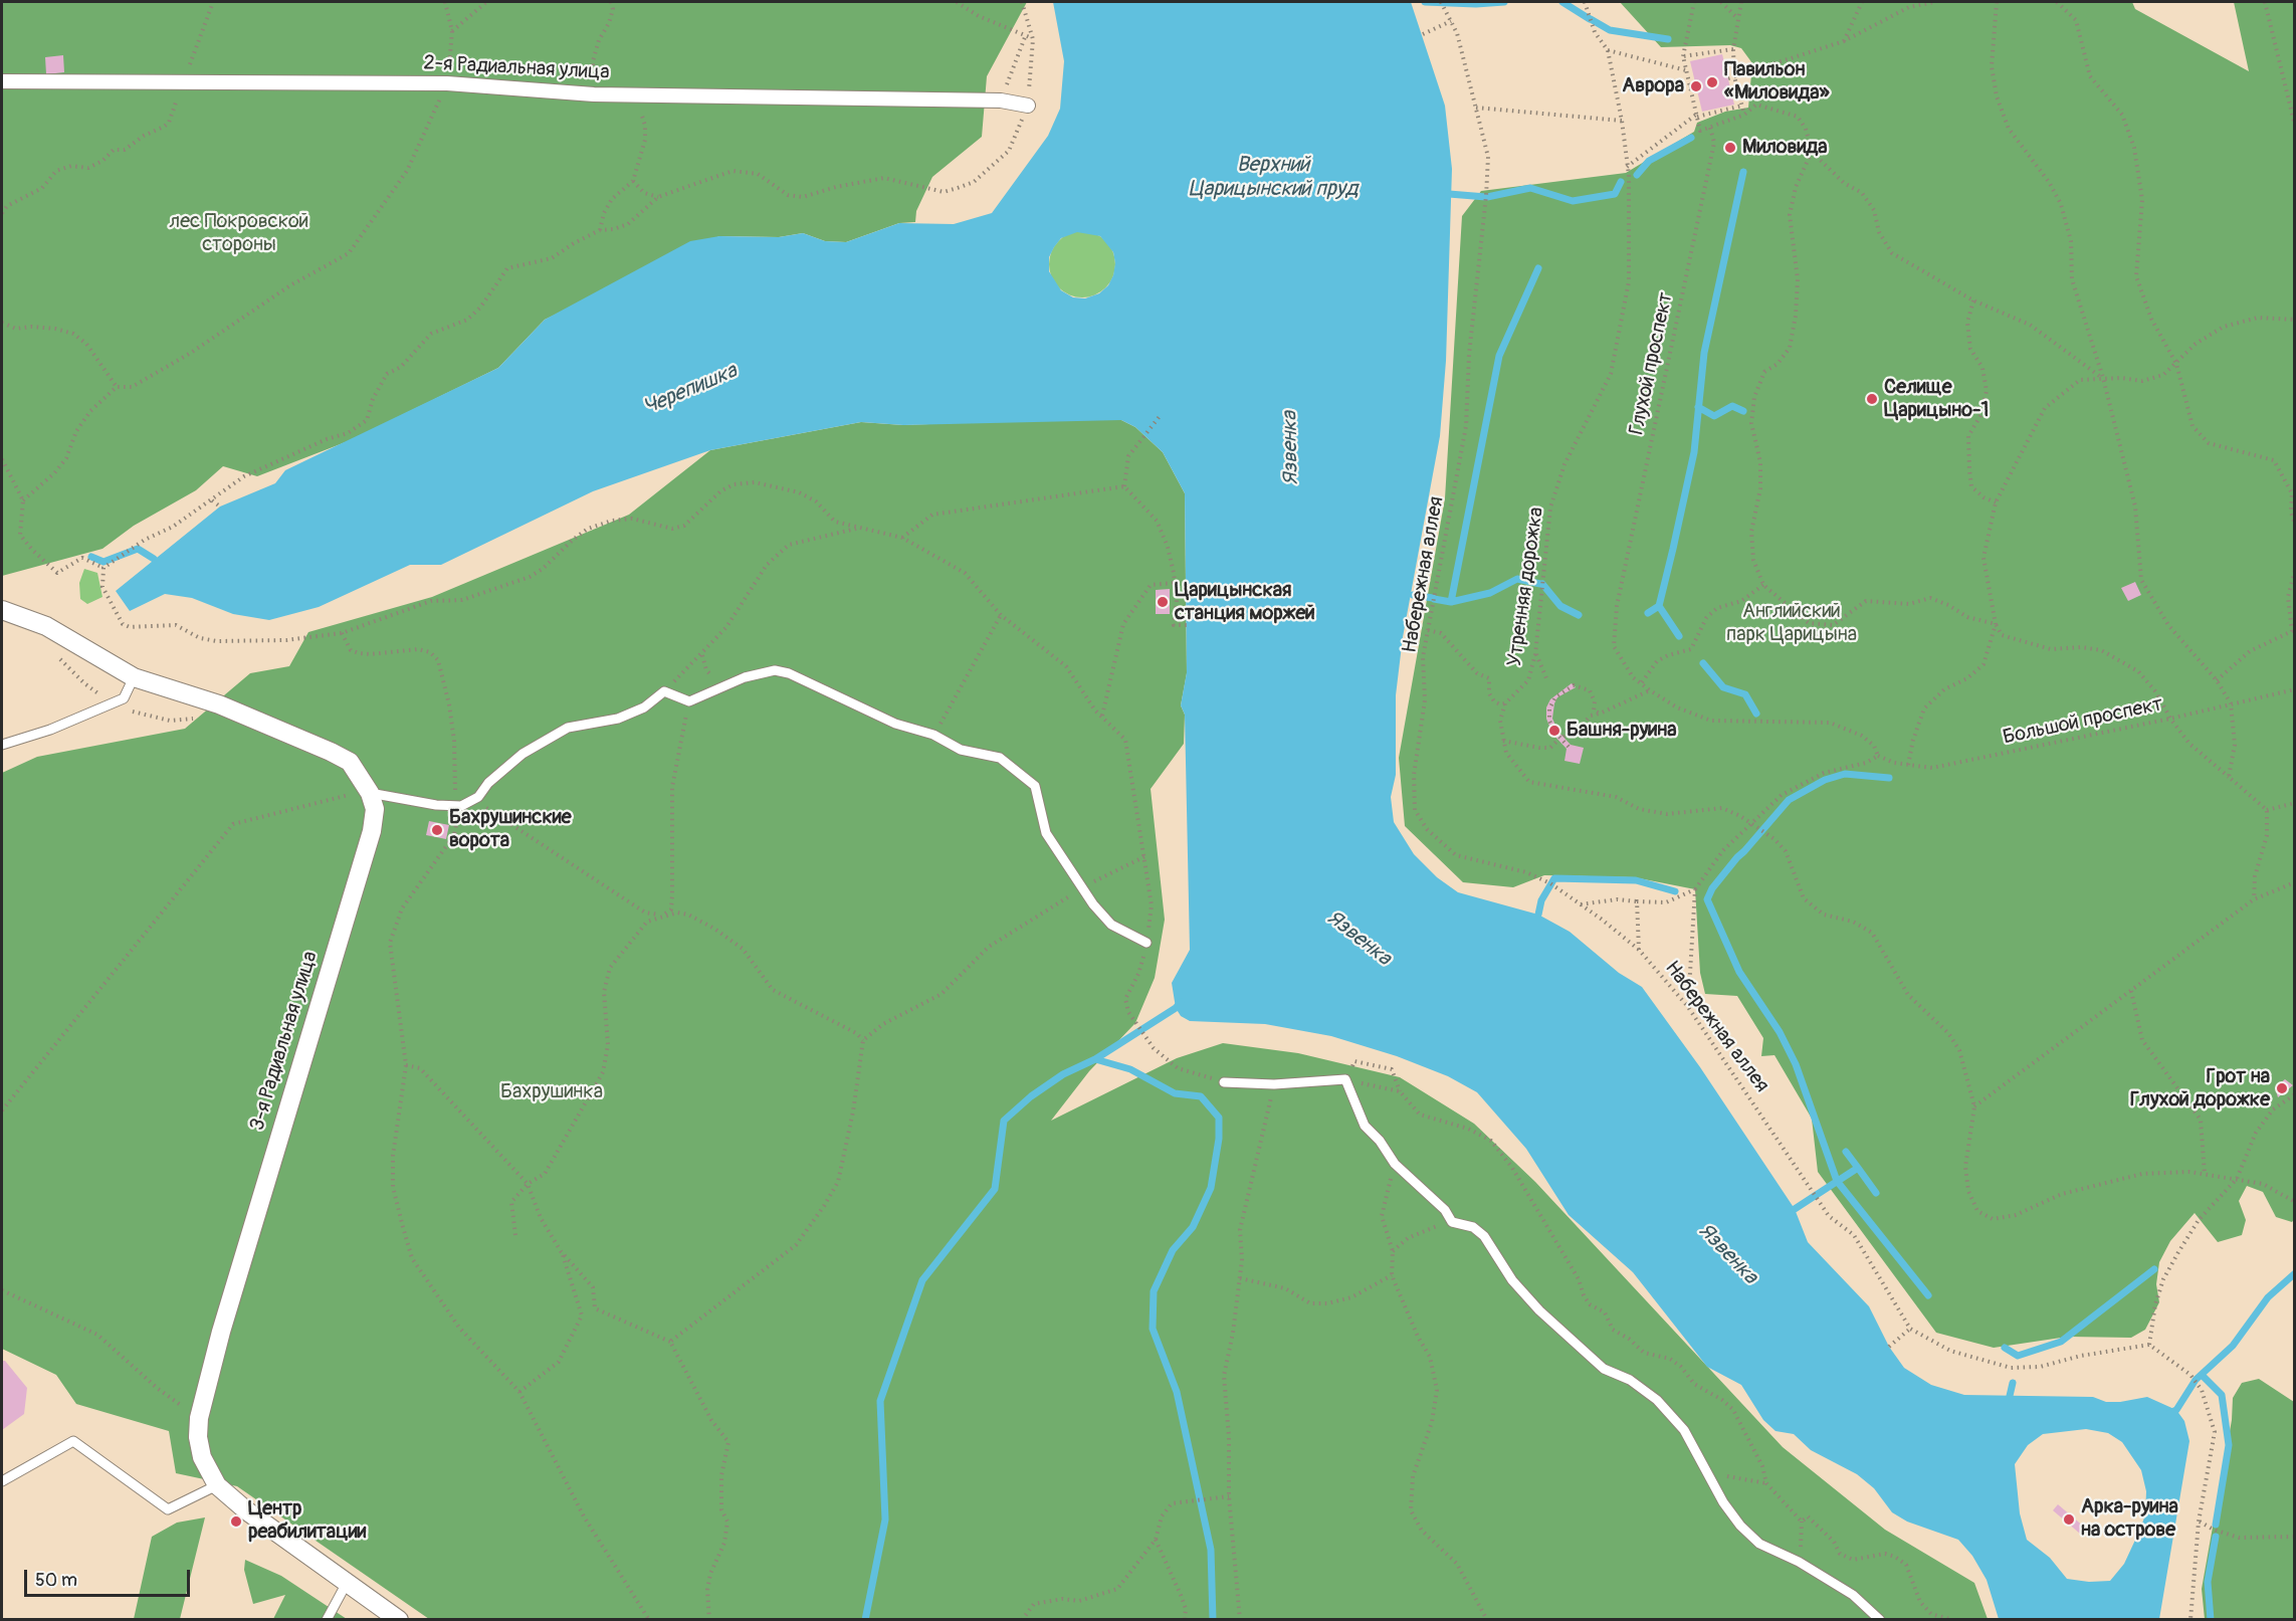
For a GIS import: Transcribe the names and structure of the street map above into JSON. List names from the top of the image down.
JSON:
{
  "streets": {
    "street": ["2-я Радиальная улица", "3-я Радиальная улица"],
    "path": [
      "Глухой проспект",
      "Набережная аллея",
      "Утренняя дорожка",
      "Большой проспект"
    ]
  },
  "crossings": [
    ["Глухой проспект", "Большой проспект"]
  ],
  "water": ["Верхний Царицынский пруд", "Черепишка", "Язвенка"],
  "parks": ["лес Покровской стороны", "Английский парк Царицына", "Бахрушинка"],
  "places": [
    "Павильон «Миловида»",
    "Аврора",
    "Миловида",
    "Селище Царицыно-1",
    "Царицынская станция моржей",
    "Башня-руина",
    "Бахрушинские ворота",
    "Грот на Глухой дорожке",
    "Арка-руина на острове",
    "Центр реабилитации"
  ],
  "scale_bar": "50 m"
}
